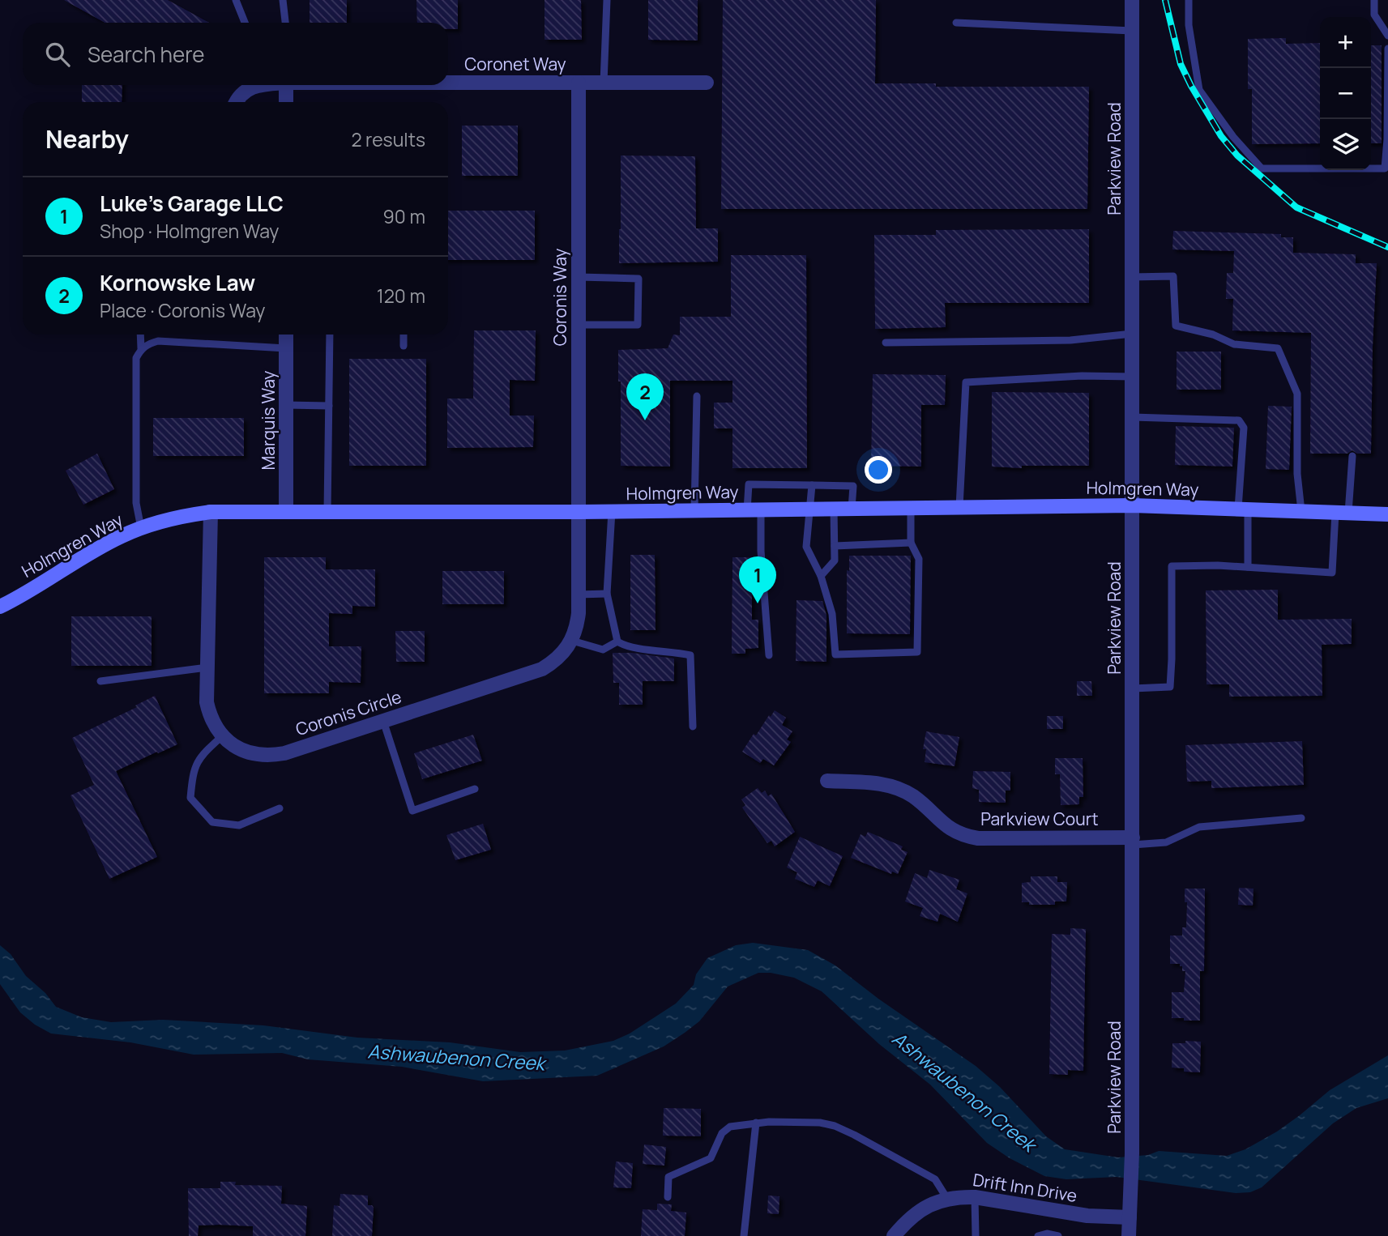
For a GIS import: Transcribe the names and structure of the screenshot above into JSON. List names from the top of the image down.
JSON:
{
  "streets": {
    "street": [
      "Coronet Way",
      "Parkview Road",
      "Coronis Way",
      "Marquis Way",
      "Holmgren Way",
      "Coronis Circle",
      "Parkview Court",
      "Drift Inn Drive"
    ]
  },
  "crossings": [
    ["Coronet Way", "Coronis Way"],
    ["Parkview Road", "Holmgren Way"],
    ["Parkview Road", "Parkview Court"],
    ["Parkview Road", "Drift Inn Drive"],
    ["Coronis Way", "Holmgren Way"],
    ["Coronis Way", "Coronis Circle"],
    ["Marquis Way", "Holmgren Way"],
    ["Holmgren Way", "Coronis Circle"]
  ],
  "water": ["Ashwaubenon Creek"],
  "page": {
    "map_buttons": ["+", "−"],
    "search": "Search here",
    "heading": ["Nearby", "2 results"],
    "list": [
      {
        "mark": "1",
        "name": "Luke's Garage LLC",
        "note": "Shop · Holmgren Way",
        "value": "90 m"
      },
      {
        "mark": "2",
        "name": "Kornowske Law",
        "note": "Place · Coronis Way",
        "value": "120 m"
      }
    ],
    "pins": ["2", "1"]
  }
}
